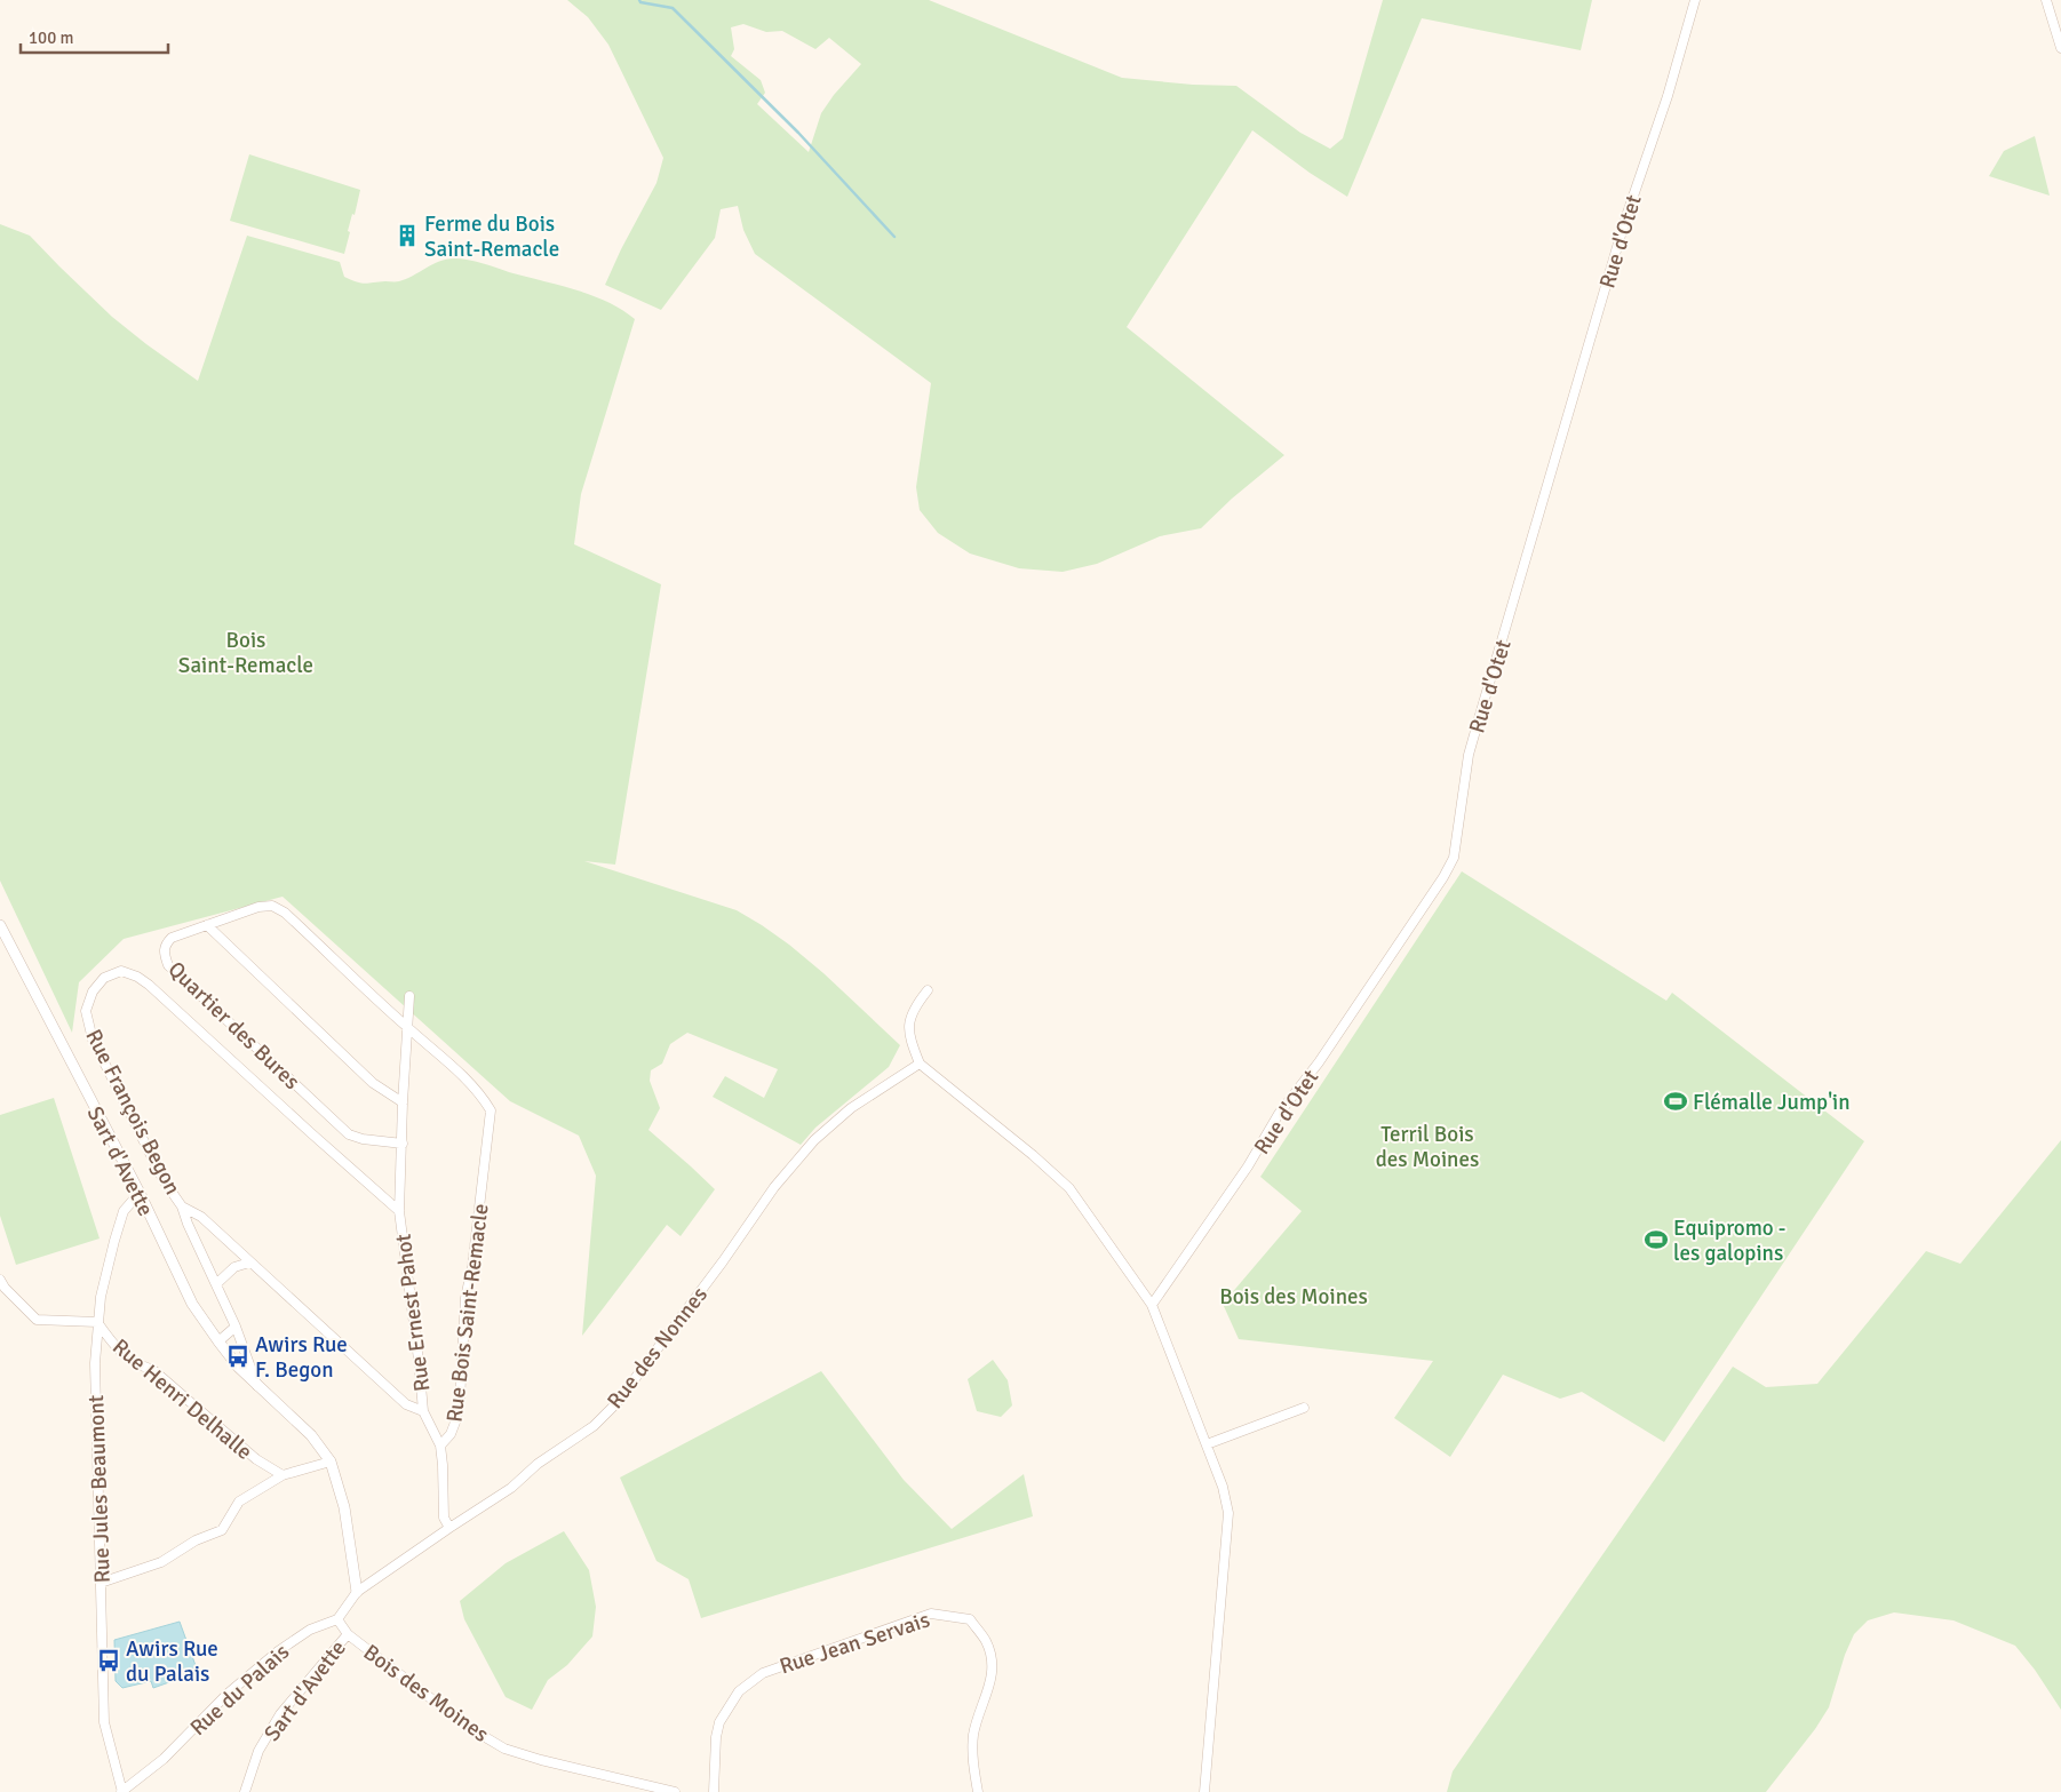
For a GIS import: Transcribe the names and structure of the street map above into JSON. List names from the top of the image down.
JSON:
{
  "streets": {
    "street": [
      "Rue d'Otet",
      "Quartier des Bures",
      "Rue François Begon",
      "Sart d'Avette",
      "Rue Ernest Pahot",
      "Rue Bois Saint-Remacle",
      "Rue des Nonnes",
      "Rue Henri Delhalle",
      "Rue Jules Beaumont",
      "Rue Jean Servais",
      "Rue du Palais",
      "Bois des Moines"
    ]
  },
  "crossings": [
    ["Quartier des Bures", "Rue Ernest Pahot"],
    ["Quartier des Bures", "Rue Bois Saint-Remacle"],
    ["Rue François Begon", "Sart d'Avette"],
    ["Rue François Begon", "Rue Ernest Pahot"],
    ["Sart d'Avette", "Rue des Nonnes"],
    ["Sart d'Avette", "Rue Jules Beaumont"],
    ["Sart d'Avette", "Rue du Palais"],
    ["Sart d'Avette", "Bois des Moines"],
    ["Rue Ernest Pahot", "Rue Bois Saint-Remacle"],
    ["Rue Bois Saint-Remacle", "Rue des Nonnes"],
    ["Rue Henri Delhalle", "Rue Jules Beaumont"],
    ["Rue Jules Beaumont", "Rue du Palais"]
  ],
  "parks": ["Bois Saint-Remacle", "Terril Bois des Moines", "Bois des Moines"],
  "places": {
    "building": ["Ferme du Bois Saint-Remacle"],
    "sports": ["Flémalle Jump'in", "Equipromo - les galopins"],
    "bus stop": ["Awirs Rue F. Begon", "Awirs Rue du Palais"]
  },
  "scale_bar": "100 m"
}
